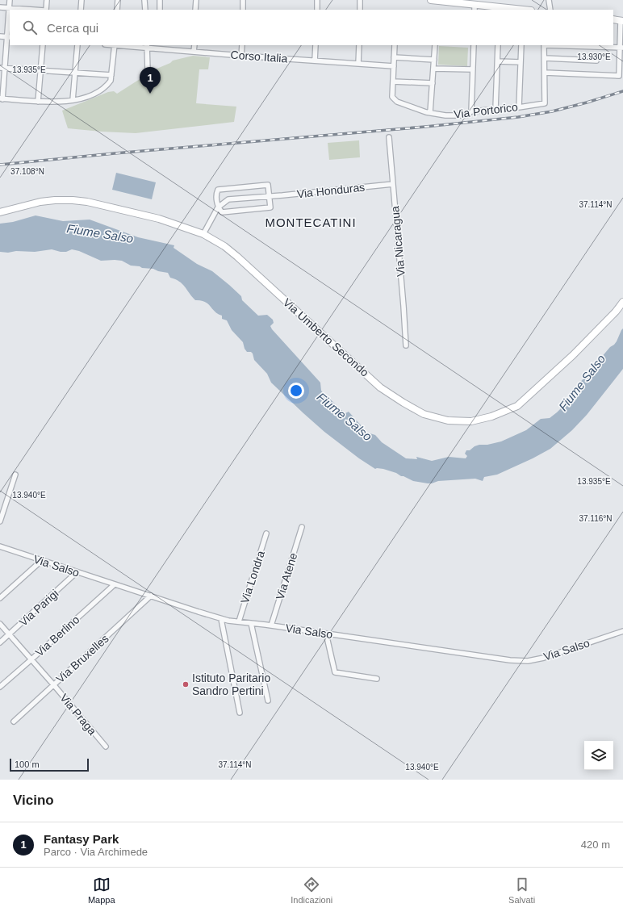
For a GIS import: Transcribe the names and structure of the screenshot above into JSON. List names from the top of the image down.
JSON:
{
  "streets": {
    "main road": ["Via Umberto Secondo"],
    "street": [
      "Corso Italia",
      "Via Portorico",
      "Via Honduras",
      "Via Nicaragua",
      "Via Salso",
      "Via Atene",
      "Via Londra",
      "Via Parigi",
      "Via Berlino",
      "Via Bruxelles",
      "Via Praga"
    ]
  },
  "crossings": [
    ["Via Honduras", "Via Nicaragua"],
    ["Via Salso", "Via Atene"],
    ["Via Salso", "Via Londra"],
    ["Via Salso", "Via Parigi"],
    ["Via Salso", "Via Berlino"],
    ["Via Salso", "Via Bruxelles"],
    ["Via Parigi", "Via Praga"],
    ["Via Berlino", "Via Praga"],
    ["Via Bruxelles", "Via Praga"]
  ],
  "districts": ["MONTECATINI"],
  "water": ["Fiume Salso"],
  "places": ["Istituto Paritario Sandro Pertini"],
  "scale_bar": "100 m",
  "page": {
    "search": "Cerca qui",
    "pins": "1",
    "scale": "100 m",
    "heading": "Vicino",
    "list": [
      {
        "mark": "1",
        "name": "Fantasy Park",
        "note": "Parco · Via Archimede",
        "value": "420 m"
      }
    ],
    "nav": ["Mappa", "Indicazioni", "Salvati"]
  },
  "coordinates": [
    "13.930°E",
    "13.935°E",
    "37.108°N",
    "37.114°N",
    "13.940°E",
    "37.116°N"
  ]
}
